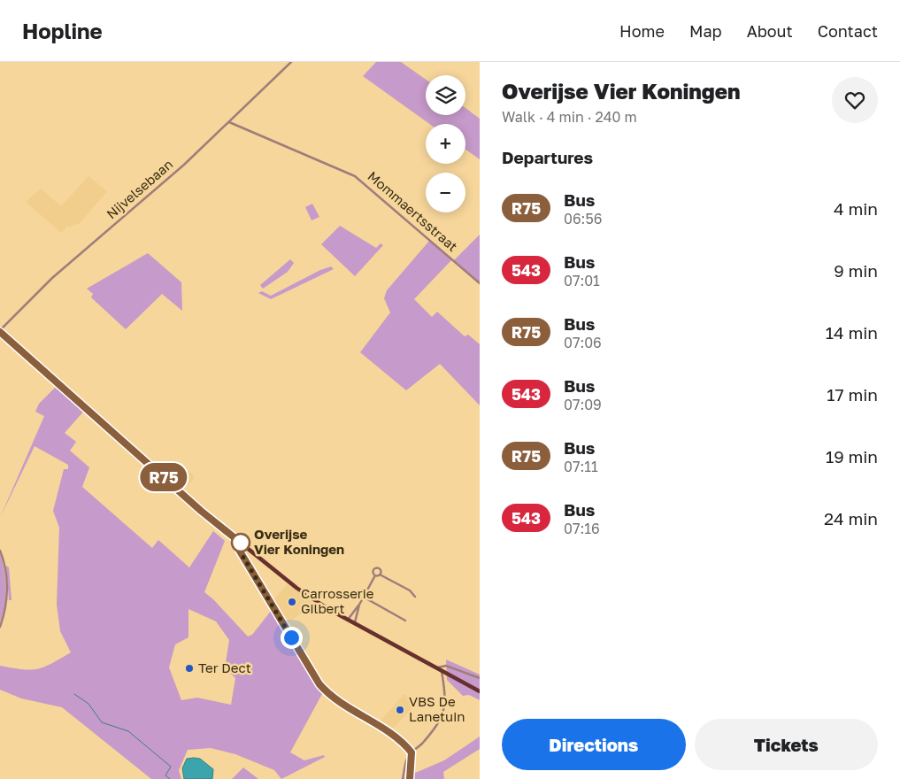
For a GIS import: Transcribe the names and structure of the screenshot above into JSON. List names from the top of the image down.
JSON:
{
  "streets": {
    "street": ["Nijvelsebaan", "Mommaertsstraat"]
  },
  "crossings": [
    ["Nijvelsebaan", "Mommaertsstraat"]
  ],
  "places": [
    "Overijse Vier Koningen",
    "Carrosserie Gilbert",
    "Ter Dect",
    "VBS De Lanetuin"
  ],
  "lines": ["bus line R75"],
  "page": {
    "header": "Hopline",
    "nav": [
      "Home",
      "Map",
      "About",
      "Contact"
    ],
    "on_map": "R75",
    "heading": [
      ["Overijse Vier Koningen", "Walk · 4 min · 240 m"],
      "Departures"
    ],
    "map_buttons": ["+", "−"],
    "list": [
      {
        "mark": "R75",
        "name": "Bus",
        "note": "06:56",
        "value": "4 min"
      },
      {
        "mark": "543",
        "name": "Bus",
        "note": "07:01",
        "value": "9 min"
      },
      {
        "mark": "R75",
        "name": "Bus",
        "note": "07:06",
        "value": "14 min"
      },
      {
        "mark": "543",
        "name": "Bus",
        "note": "07:09",
        "value": "17 min"
      },
      {
        "mark": "R75",
        "name": "Bus",
        "note": "07:11",
        "value": "19 min"
      },
      {
        "mark": "543",
        "name": "Bus",
        "note": "07:16",
        "value": "24 min"
      }
    ],
    "buttons": ["Directions", "Tickets"]
  }
}
